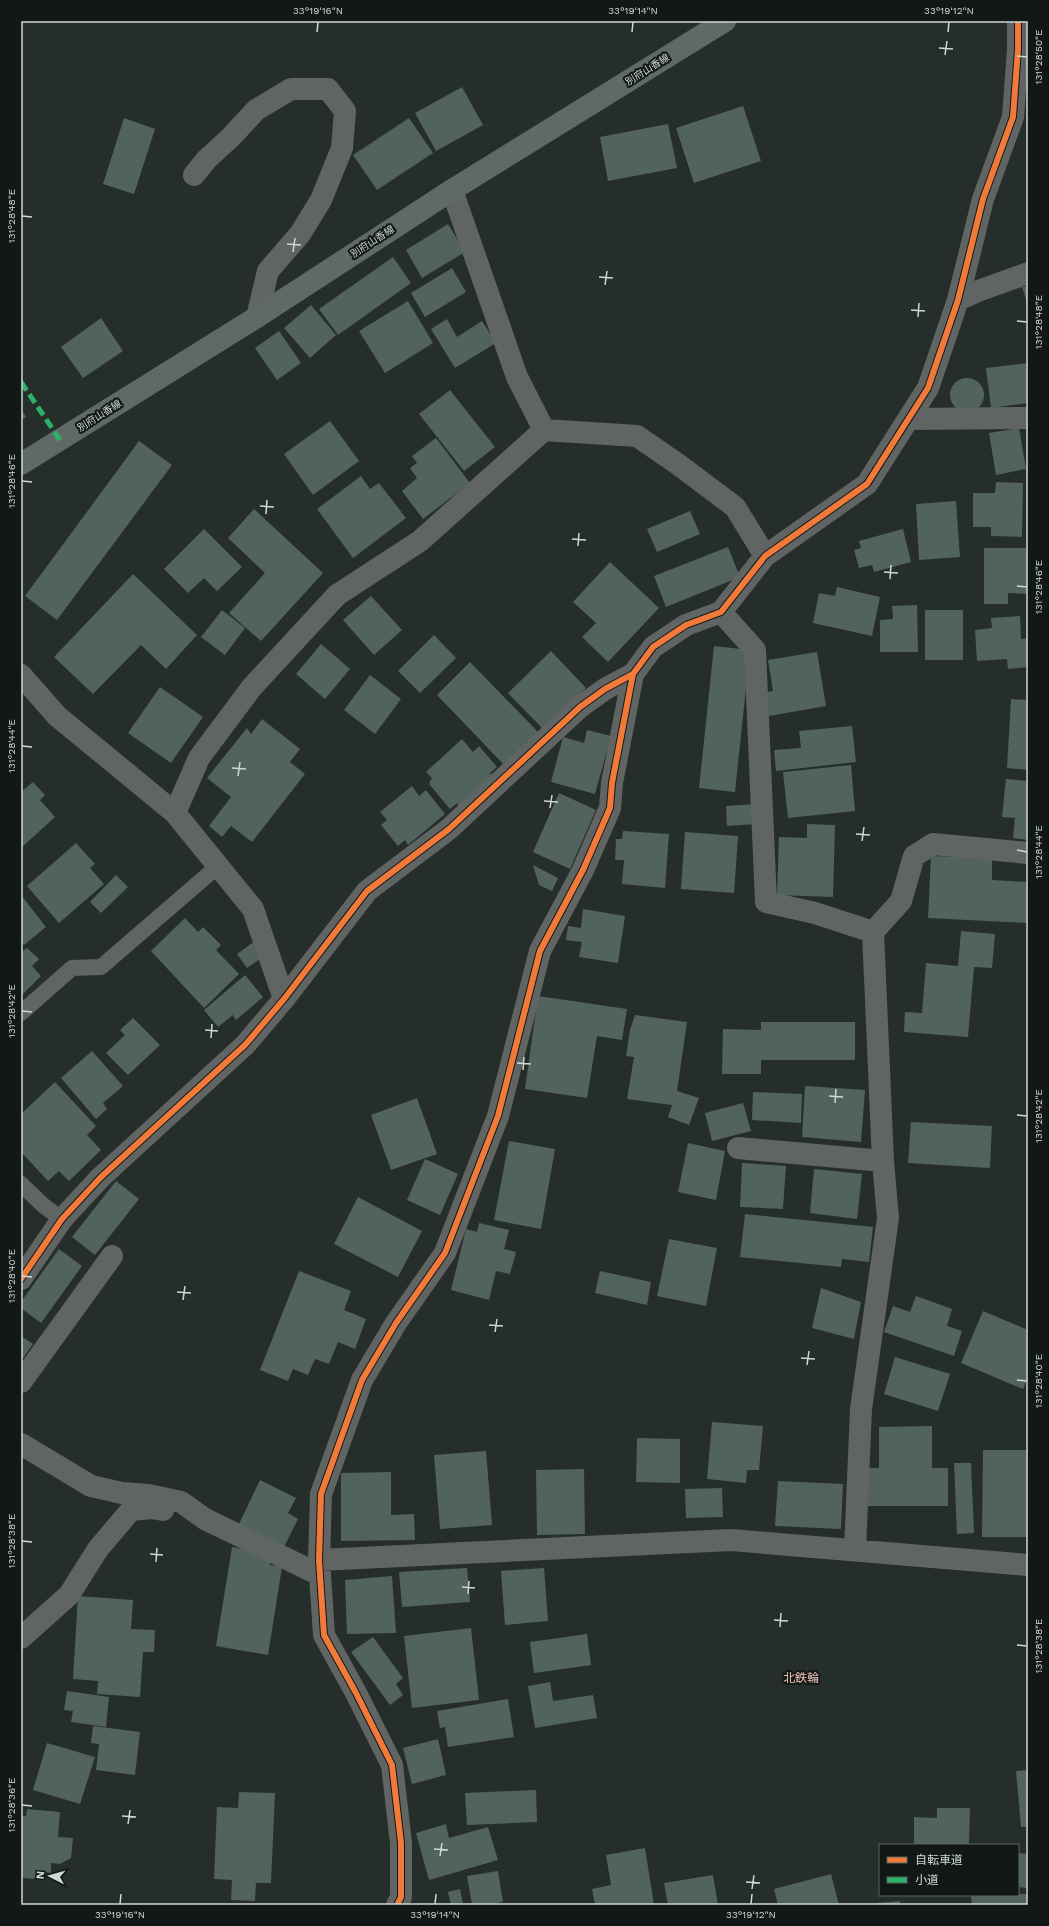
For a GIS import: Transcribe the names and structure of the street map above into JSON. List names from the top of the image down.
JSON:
{
  "streets": {
    "main road": ["別府山香線"]
  },
  "districts": ["北鉄輪"],
  "legend": ["自転車道", "小道"],
  "north": "left",
  "coordinates": [
    "33°19'16\"N",
    "33°19'14\"N",
    "33°19'12\"N",
    "131°28'50\"E",
    "131°28'48\"E",
    "131°28'46\"E",
    "131°28'44\"E",
    "131°28'42\"E",
    "131°28'40\"E",
    "131°28'38\"E",
    "131°28'36\"E"
  ]
}
